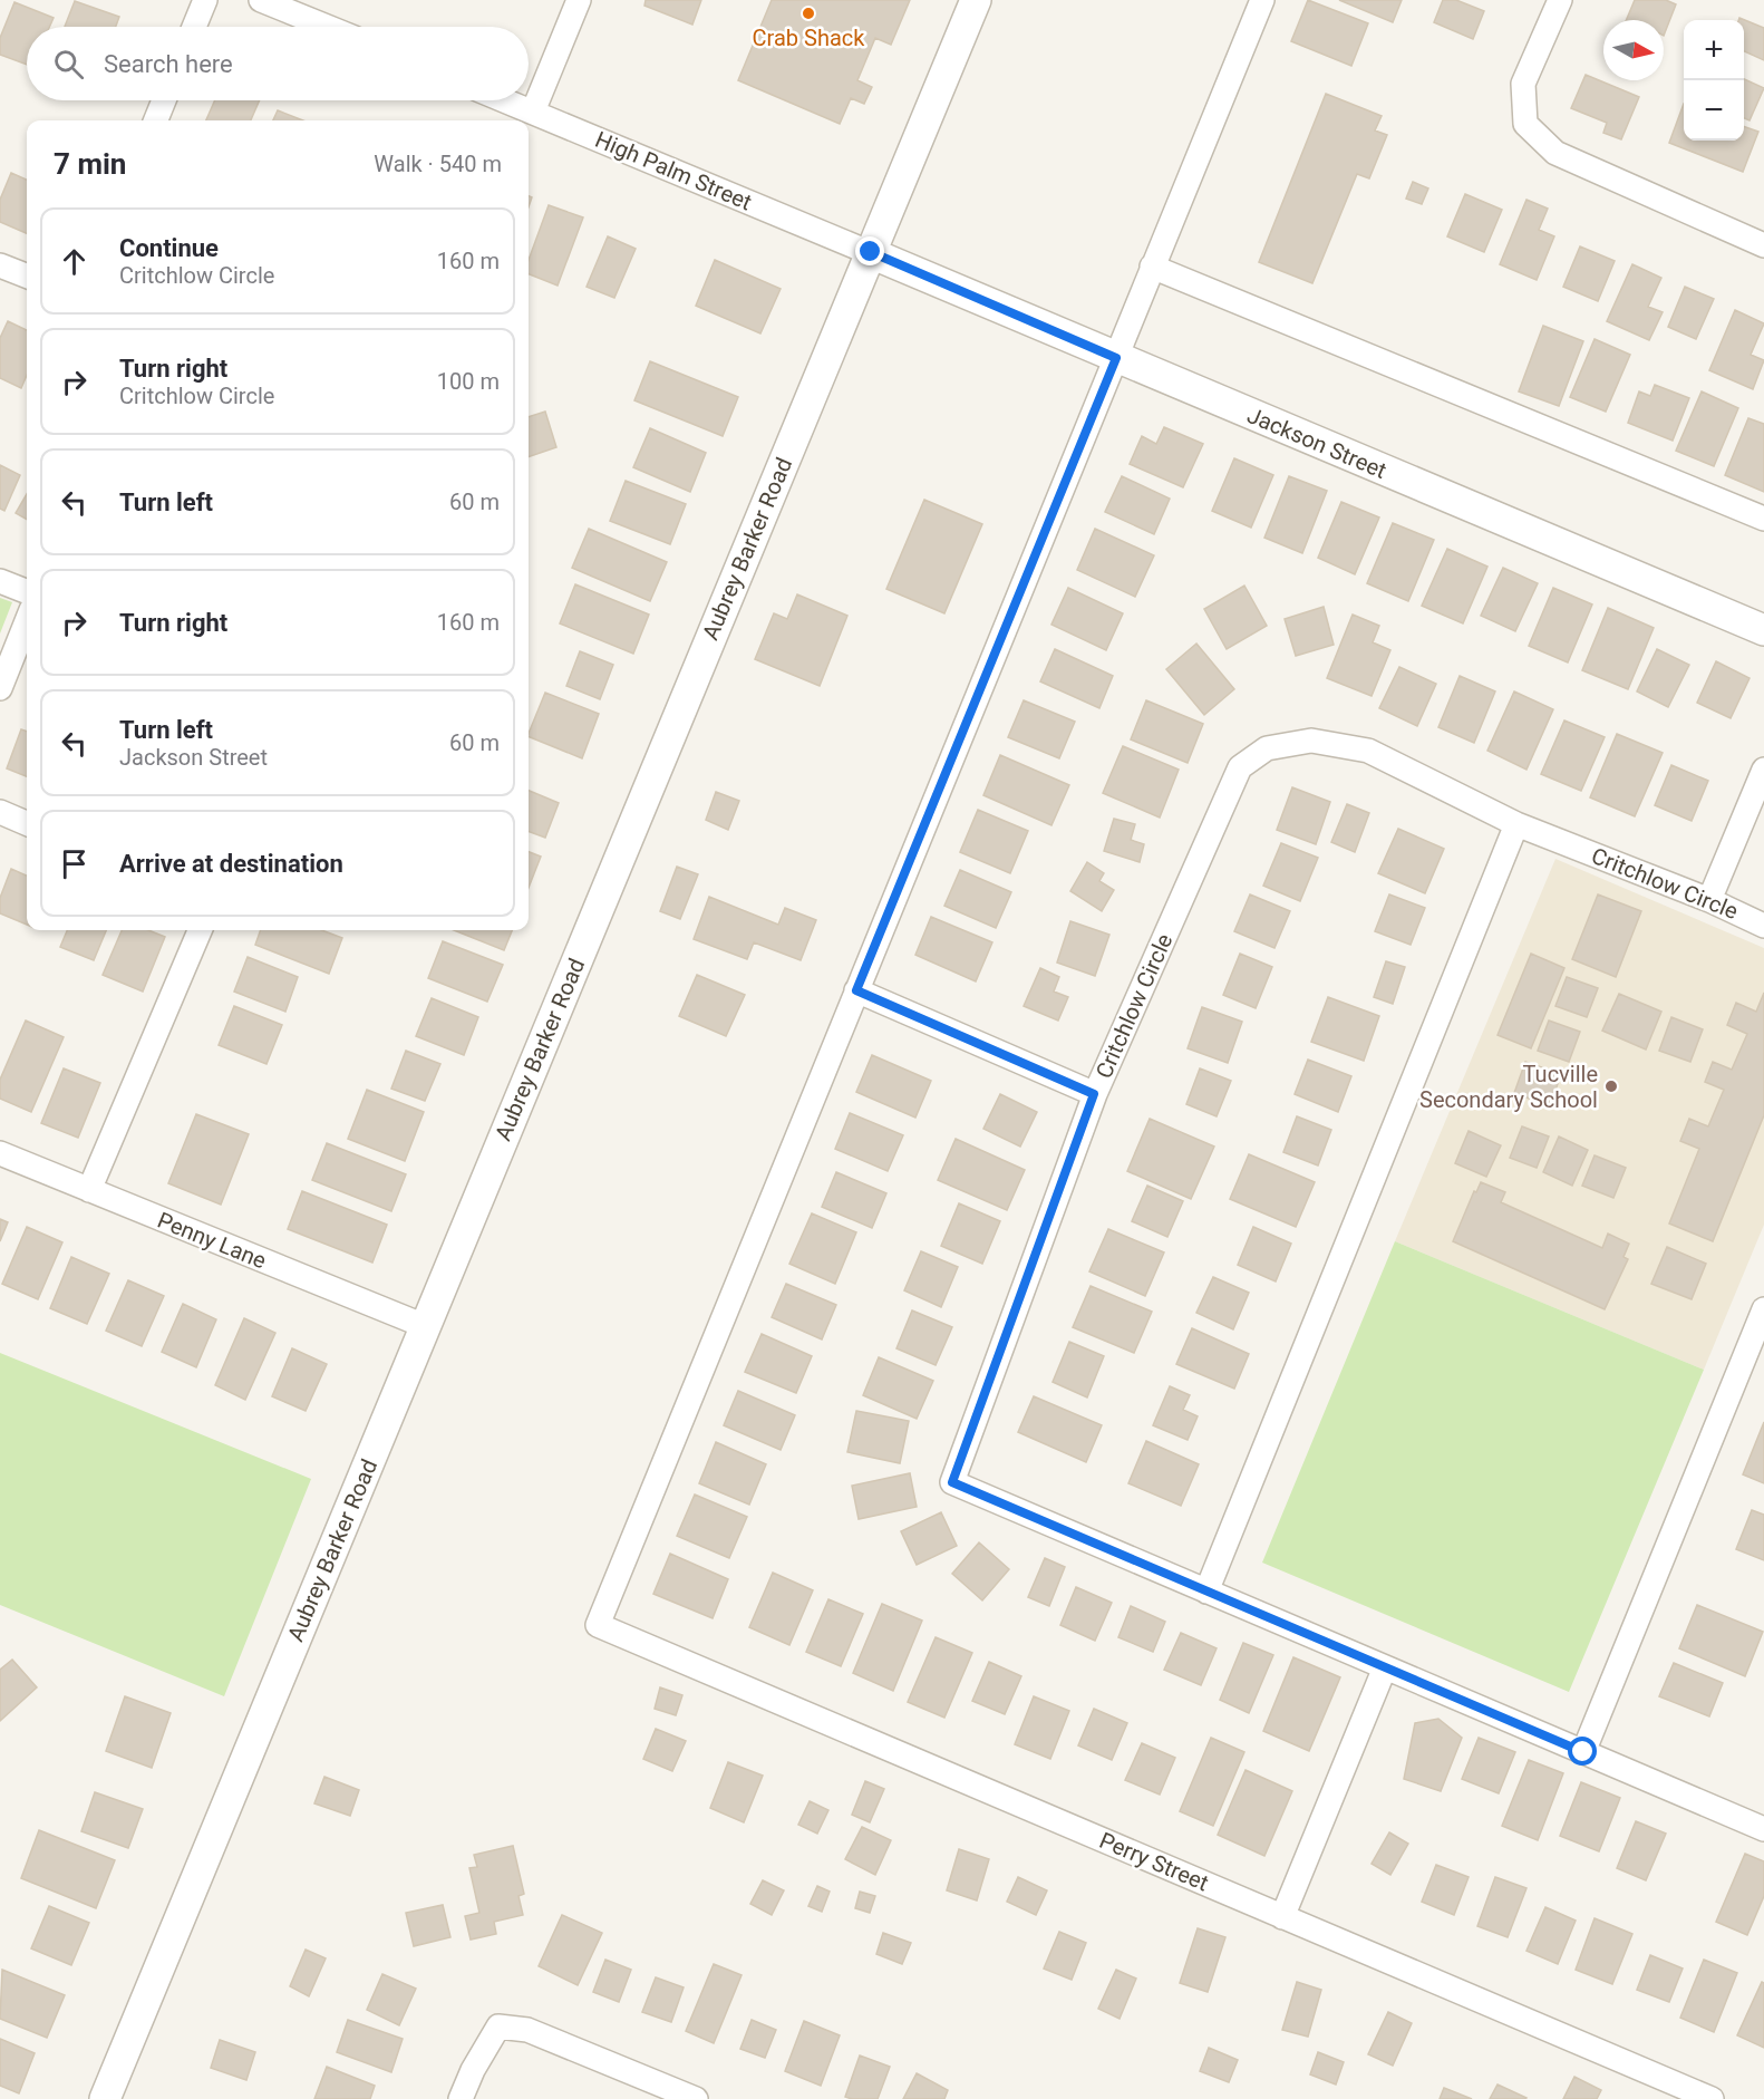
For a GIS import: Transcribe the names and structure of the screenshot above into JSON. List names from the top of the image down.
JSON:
{
  "streets": {
    "street": [
      "High Palm Street",
      "Jackson Street",
      "Aubrey Barker Road",
      "Critchlow Circle",
      "Penny Lane",
      "Perry Street"
    ]
  },
  "crossings": [
    ["High Palm Street", "Jackson Street"],
    ["High Palm Street", "Aubrey Barker Road"],
    ["Jackson Street", "Aubrey Barker Road"],
    ["Aubrey Barker Road", "Penny Lane"]
  ],
  "places": ["Crab Shack", "Tucville Secondary School"],
  "north": "right",
  "page": {
    "map_buttons": ["+", "−"],
    "search": "Search here",
    "heading": ["7 min", "Walk · 540 m"],
    "list": [
      ["Continue", "Critchlow Circle", "160 m"],
      ["Turn right", "Critchlow Circle", "100 m"],
      ["Turn left", "60 m"],
      ["Turn right", "160 m"],
      ["Turn left", "Jackson Street", "60 m"],
      "Arrive at destination"
    ]
  }
}
